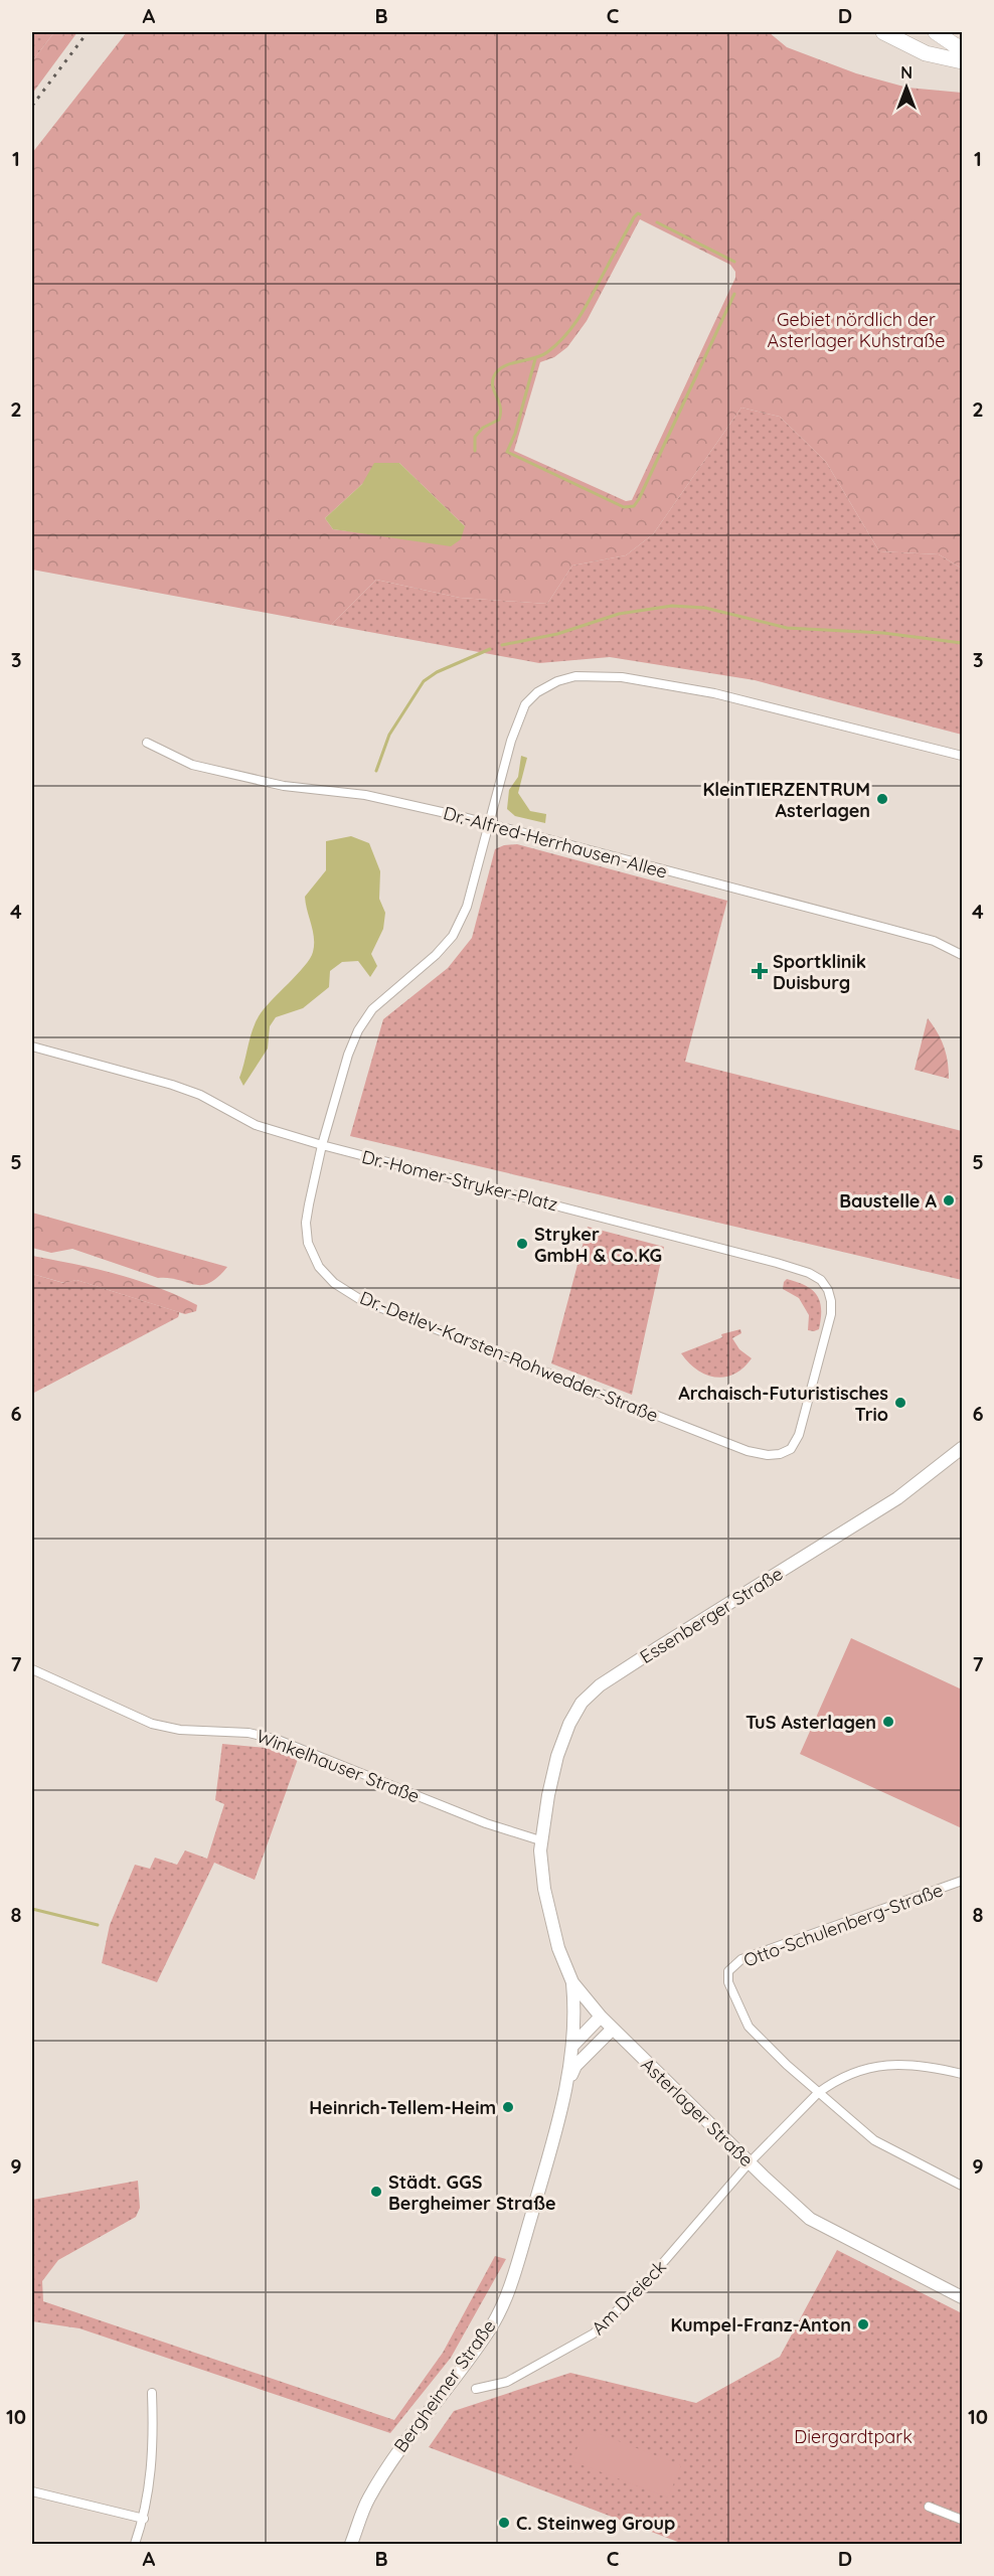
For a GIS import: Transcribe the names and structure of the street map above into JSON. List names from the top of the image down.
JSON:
{
  "streets": {
    "main road": ["Essenberger Straße", "Asterlager Straße", "Bergheimer Straße"],
    "street": [
      "Dr.-Alfred-Herrhausen-Allee",
      "Dr.-Homer-Stryker-Platz",
      "Dr.-Detlev-Karsten-Rohwedder-Straße",
      "Winkelhauser Straße",
      "Otto-Schulenberg-Straße",
      "Am Dreieck"
    ]
  },
  "crossings": [
    ["Dr.-Alfred-Herrhausen-Allee", "Dr.-Detlev-Karsten-Rohwedder-Straße"],
    ["Dr.-Homer-Stryker-Platz", "Dr.-Detlev-Karsten-Rohwedder-Straße"],
    ["Essenberger Straße", "Winkelhauser Straße"],
    ["Essenberger Straße", "Asterlager Straße"],
    ["Winkelhauser Straße", "Asterlager Straße"],
    ["Otto-Schulenberg-Straße", "Am Dreieck"],
    ["Asterlager Straße", "Am Dreieck"],
    ["Asterlager Straße", "Bergheimer Straße"]
  ],
  "parks": ["Gebiet nördlich der Asterlager Kuhstraße", "Diergardtpark"],
  "places": {
    "other": [
      "KleinTIERZENTRUM Asterlagen",
      "Baustelle A",
      "Stryker GmbH & Co.KG",
      "Archaisch-Futuristisches Trio",
      "TuS Asterlagen",
      "Heinrich-Tellem-Heim",
      "Städt. GGS Bergheimer Straße",
      "Kumpel-Franz-Anton",
      "C. Steinweg Group"
    ],
    "health": ["Sportklinik Duisburg"]
  },
  "north": "top",
  "grid": {
    "columns": [
      "A",
      "B",
      "C",
      "D"
    ],
    "rows": [
      "1",
      "2",
      "3",
      "4",
      "5",
      "6",
      "7",
      "8",
      "9",
      "10"
    ]
  }
}
